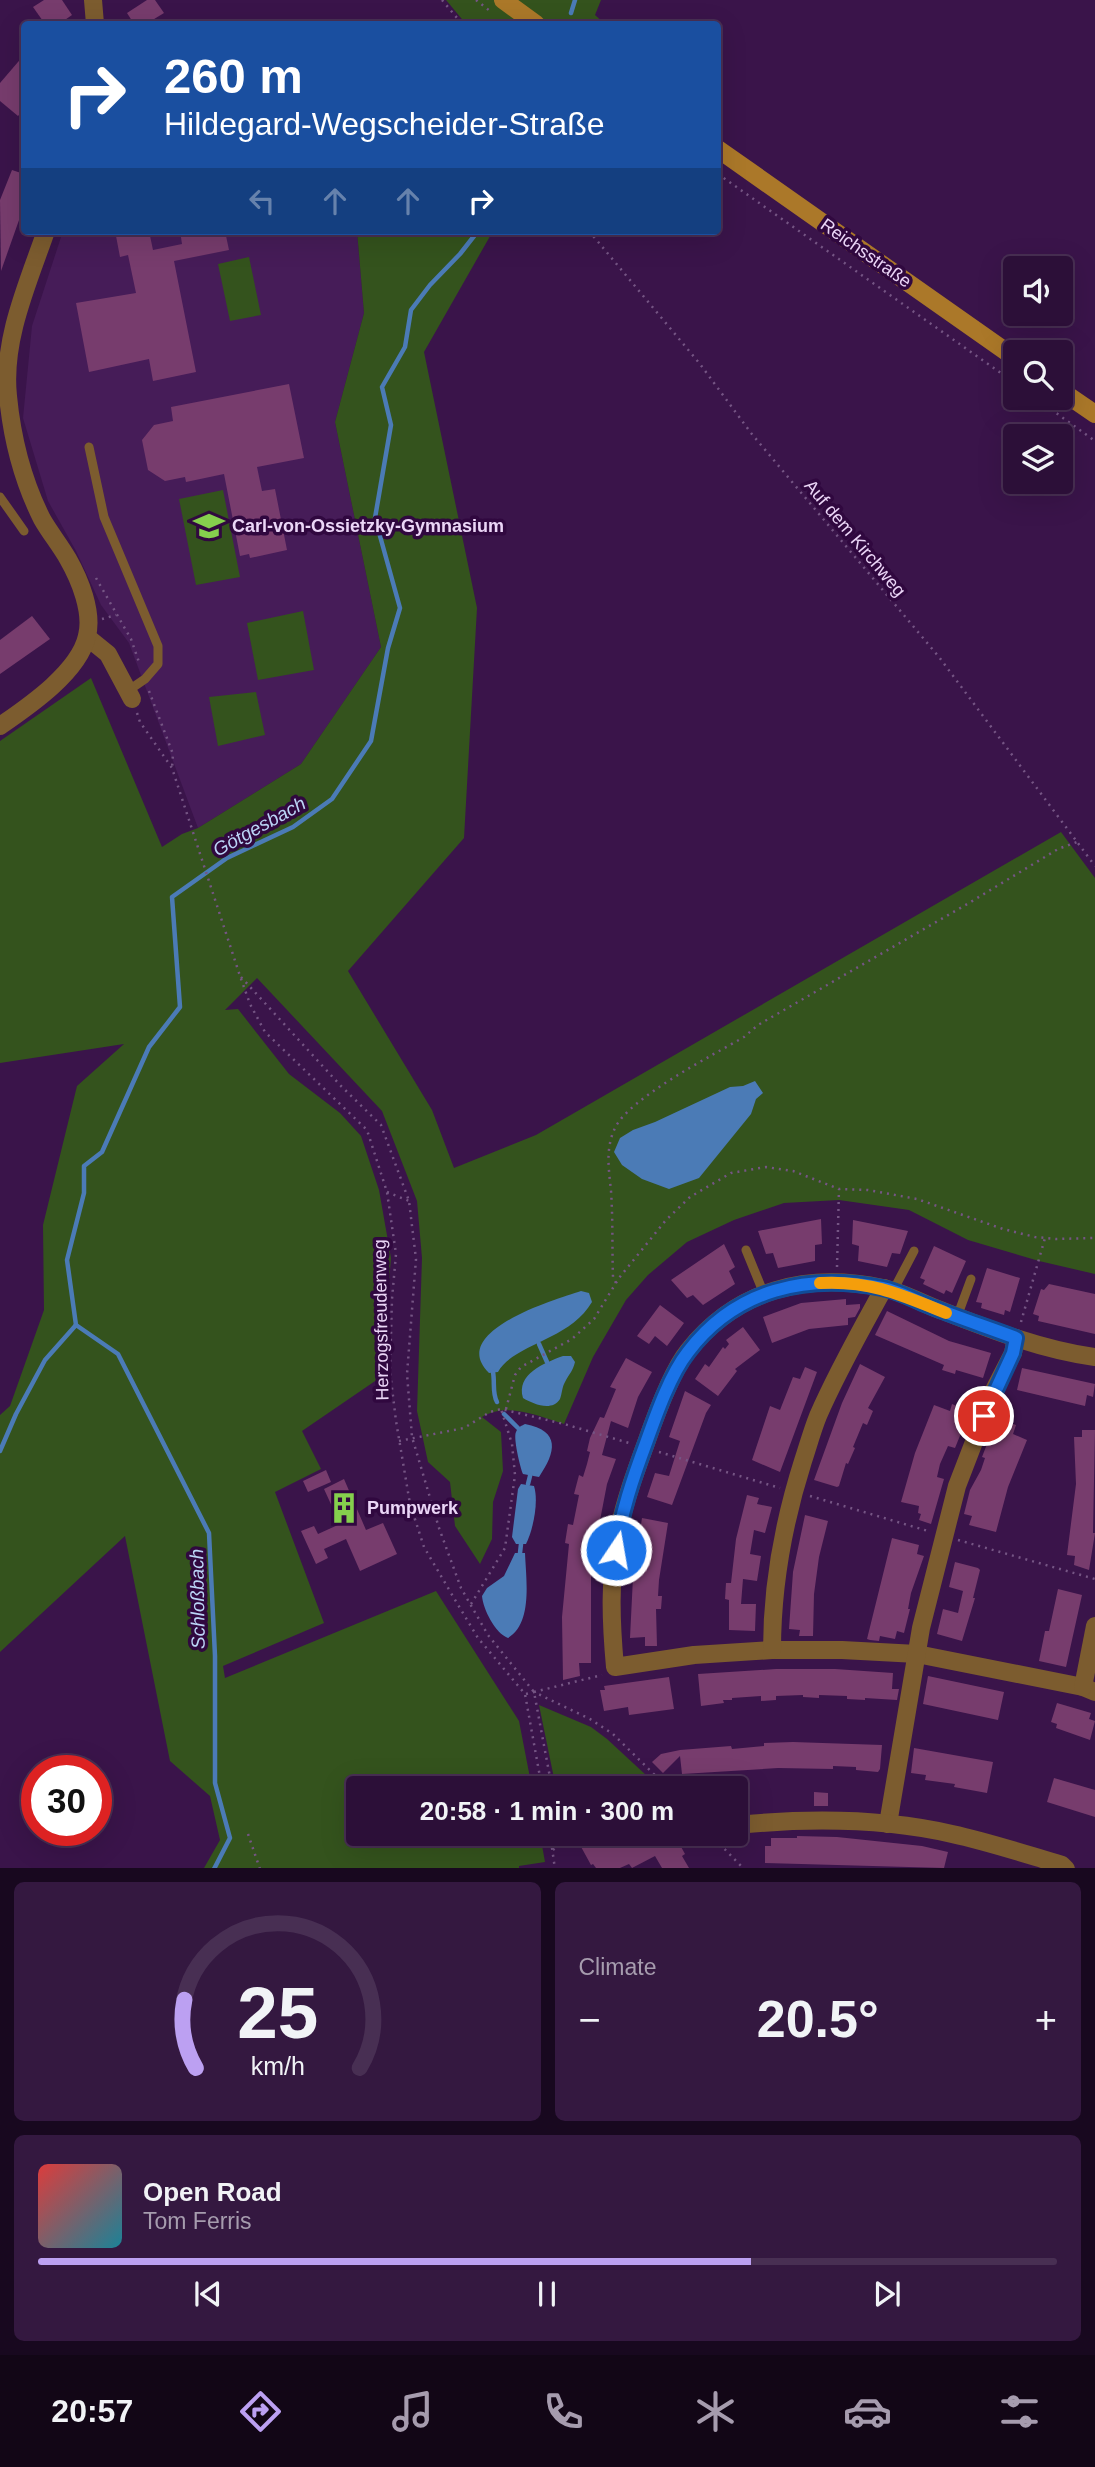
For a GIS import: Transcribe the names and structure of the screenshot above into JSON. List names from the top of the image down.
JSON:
{
  "streets": {
    "main road": ["Reichsstraße"],
    "path": ["Auf dem Kirchweg", "Herzogsfreudenweg"]
  },
  "water": ["Götgesbach", "Schloßbach"],
  "places": {
    "school or university": ["Carl-von-Ossietzky-Gymnasium"],
    "building": ["Pumpwerk"]
  },
  "page": {
    "turn": ["260 m", "Hildegard-Wegscheider-Straße"],
    "limit": "30",
    "trip": "20:58 · 1 min · 300 m",
    "tile": "Climate",
    "heat": ["−", "20.5°", "+"],
    "song": ["Open Road", "Tom Ferris"],
    "tabs": "20:57",
    "gauge": ["25", "km/h"]
  }
}
